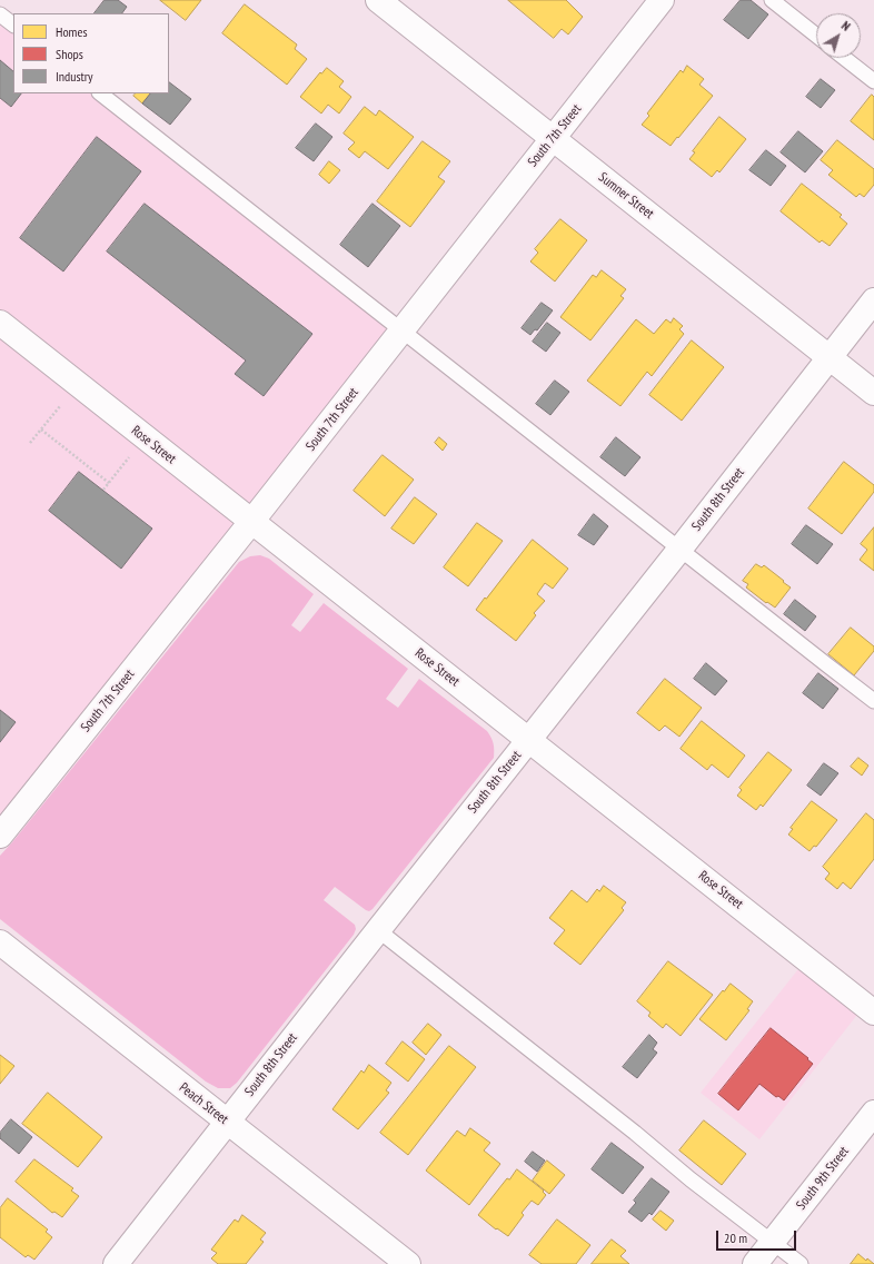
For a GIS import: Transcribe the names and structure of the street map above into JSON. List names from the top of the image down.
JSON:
{
  "streets": {
    "street": [
      "South 7th Street",
      "Sumner Street",
      "Rose Street",
      "South 8th Street",
      "Peach Street",
      "South 9th Street"
    ]
  },
  "crossings": [
    ["South 7th Street", "Sumner Street"],
    ["South 7th Street", "Rose Street"],
    ["Sumner Street", "South 8th Street"],
    ["Rose Street", "South 8th Street"],
    ["South 8th Street", "Peach Street"]
  ],
  "legend": ["Homes", "Shops", "Industry"],
  "scale_bar": "20 m",
  "north": "top right"
}
